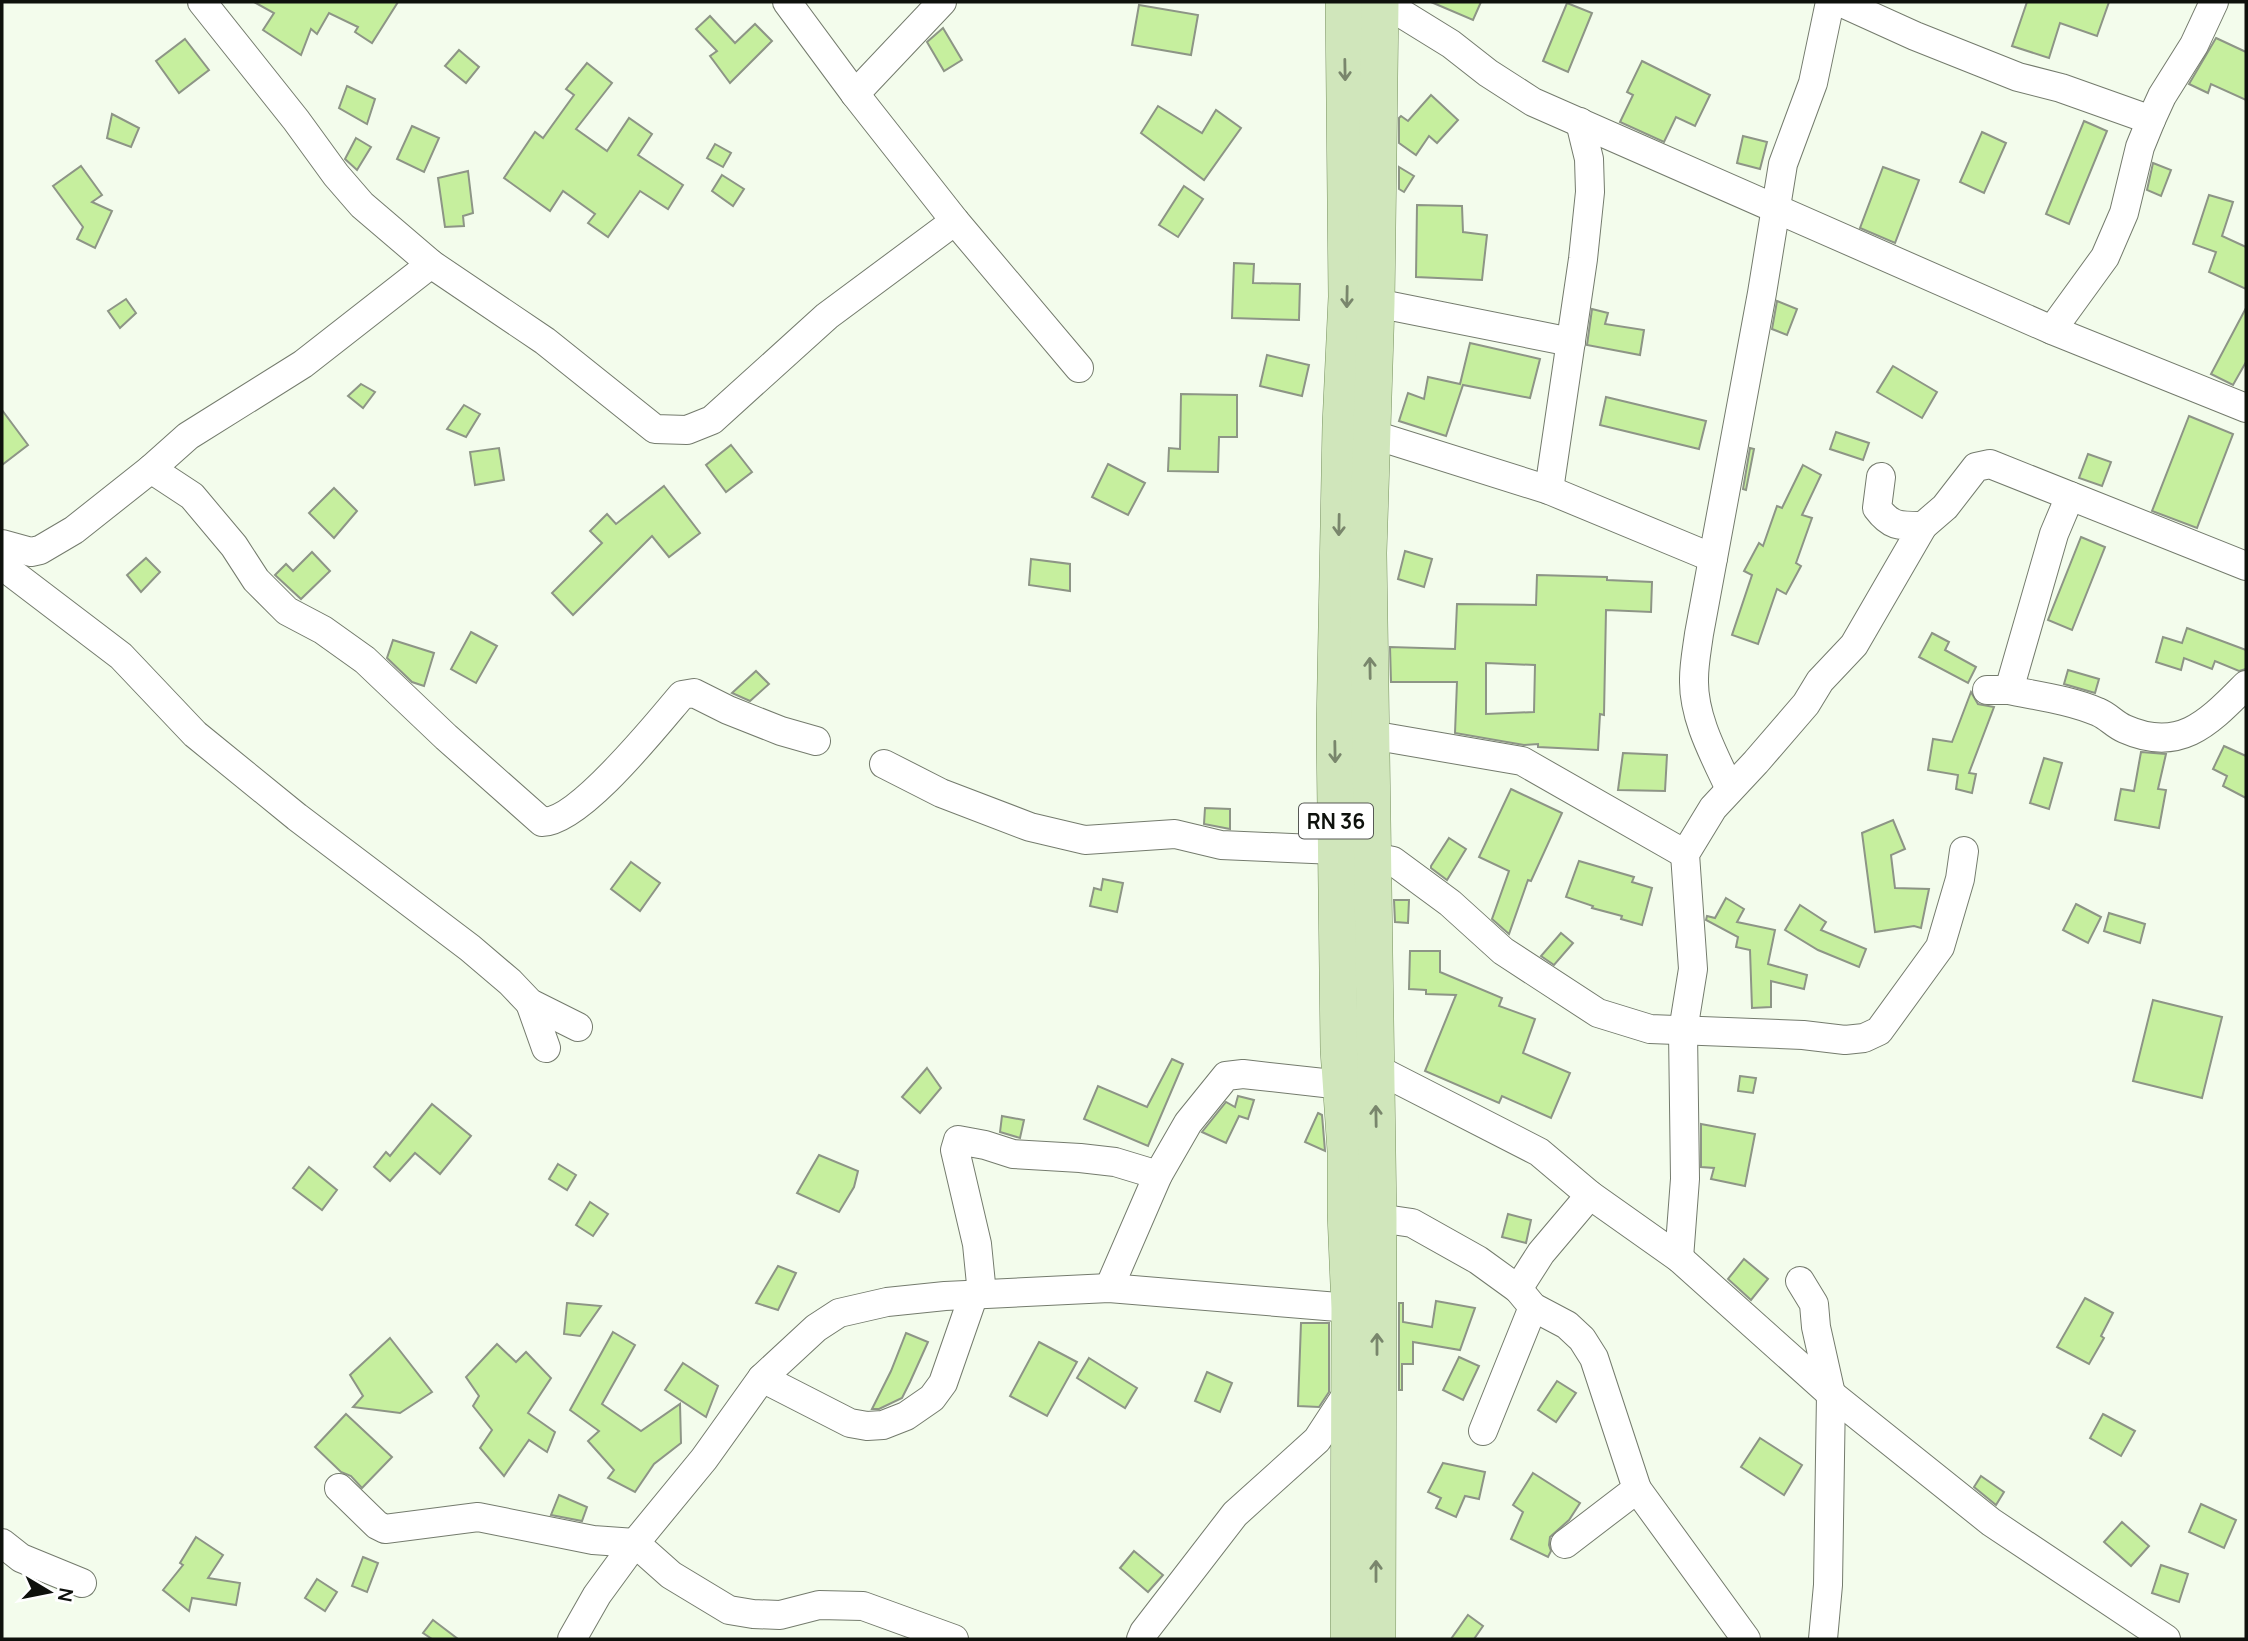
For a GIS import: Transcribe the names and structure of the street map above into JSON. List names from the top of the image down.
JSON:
{
  "streets": {
    "main road": ["RN 36"]
  },
  "north": "right"
}
